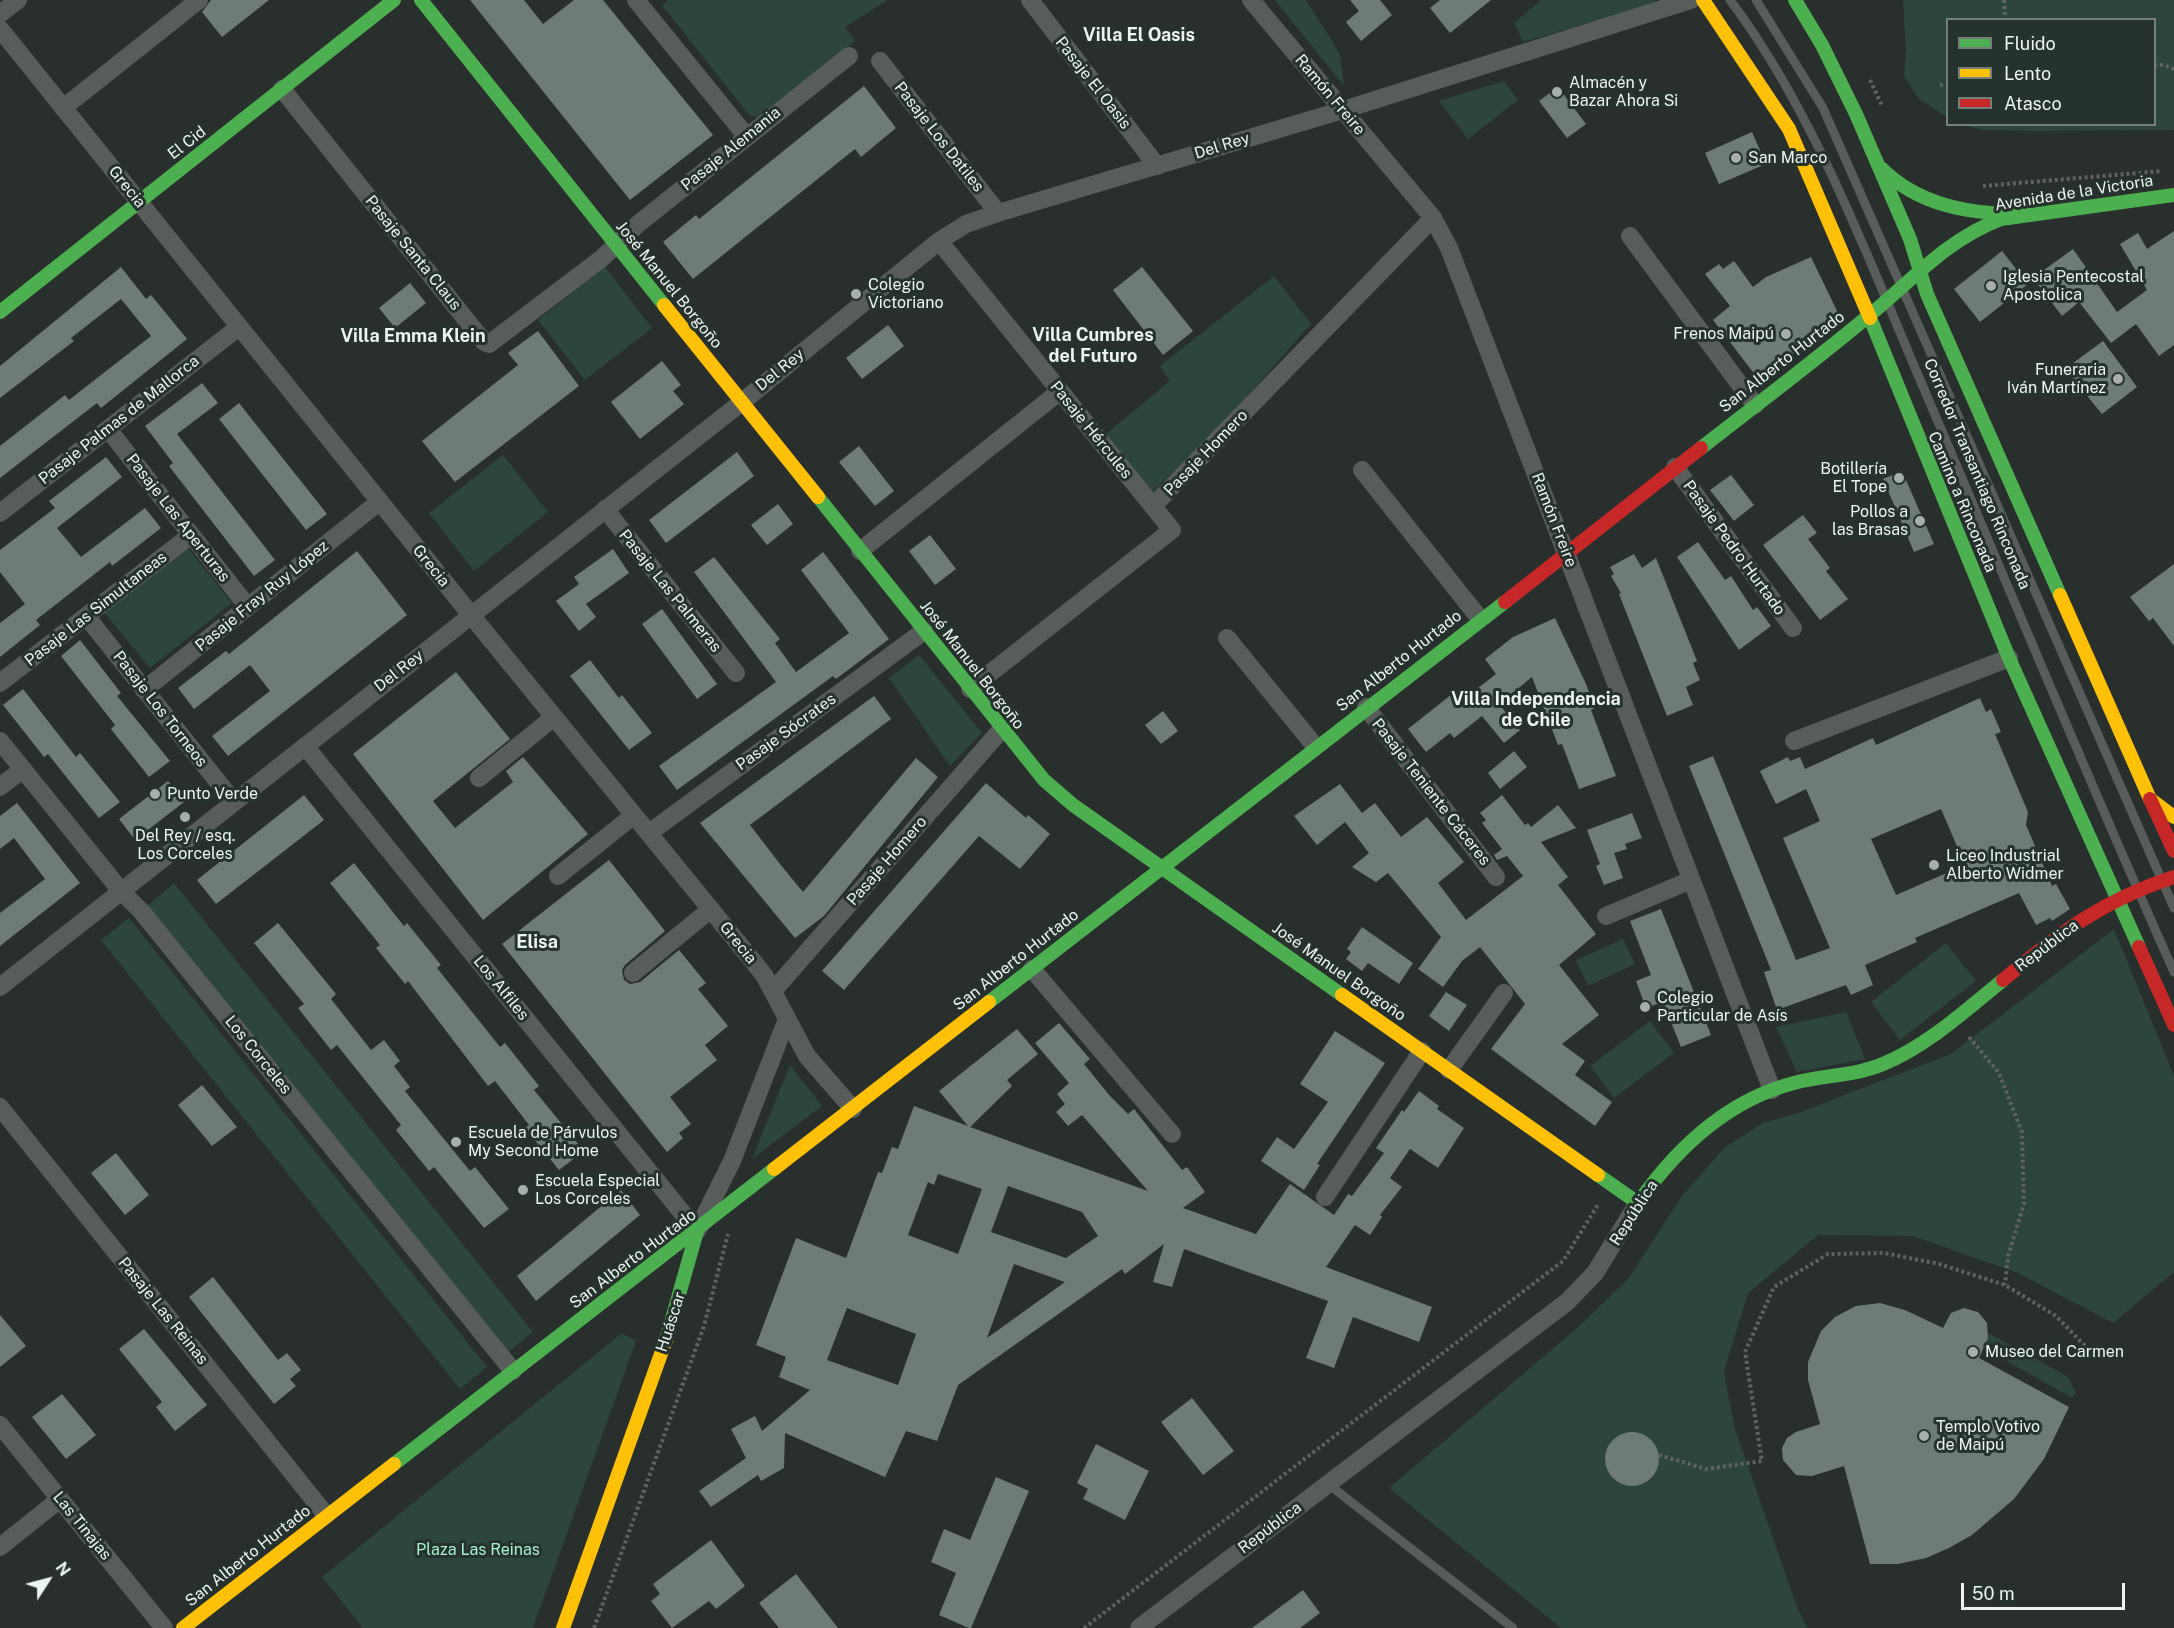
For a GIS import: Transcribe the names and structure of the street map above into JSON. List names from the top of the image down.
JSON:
{
  "streets": {
    "main road": [
      "El Cid",
      "Avenida de la Victoria",
      "José Manuel Borgoño",
      "San Alberto Hurtado",
      "Camino a Rinconada",
      "República",
      "Huáscar"
    ],
    "street": [
      "Pasaje El Oasis",
      "Ramón Freire",
      "Pasaje Los Datiles",
      "Del Rey",
      "Pasaje Alemania",
      "Grecia",
      "Pasaje Santa Claus",
      "Pasaje Palmas de Mallorca",
      "Pasaje Hércules",
      "Pasaje Homero",
      "Pasaje Las Aperturas",
      "Pasaje Pedro Hurtado",
      "Pasaje Las Palmeras",
      "Pasaje Fray Ruy López",
      "Pasaje Las Simultaneas",
      "Pasaje Los Torneos",
      "Pasaje Sócrates",
      "Pasaje Teniente Cáceres",
      "Los Alfiles",
      "Los Corceles",
      "Pasaje Las Reinas",
      "Las Tinajas"
    ],
    "lane": ["Corredor Transantiago Rinconada"]
  },
  "crossings": [
    ["Pasaje El Oasis", "Del Rey"],
    ["Ramón Freire", "Del Rey"],
    ["Ramón Freire", "San Alberto Hurtado"],
    ["Ramón Freire", "Pasaje Homero"],
    ["Ramón Freire", "República"],
    ["Pasaje Los Datiles", "Del Rey"],
    ["El Cid", "Grecia"],
    ["El Cid", "Pasaje Santa Claus"],
    ["Del Rey", "Grecia"],
    ["Del Rey", "José Manuel Borgoño"],
    ["Del Rey", "Pasaje Hércules"],
    ["Del Rey", "Pasaje Las Palmeras"],
    ["Del Rey", "Pasaje Los Torneos"],
    ["Del Rey", "Los Alfiles"],
    ["Del Rey", "Los Corceles"],
    ["Pasaje Alemania", "Pasaje Santa Claus"],
    ["Pasaje Alemania", "José Manuel Borgoño"],
    ["Grecia", "San Alberto Hurtado"],
    ["Grecia", "Pasaje Palmas de Mallorca"],
    ["Grecia", "Pasaje Homero"],
    ["Grecia", "Pasaje Fray Ruy López"],
    ["Grecia", "Pasaje Sócrates"],
    ["Grecia", "Huáscar"],
    ["Avenida de la Victoria", "San Alberto Hurtado"],
    ["Avenida de la Victoria", "Corredor Transantiago Rinconada"],
    ["Avenida de la Victoria", "Camino a Rinconada"],
    ["Pasaje Santa Claus", "José Manuel Borgoño"],
    ["José Manuel Borgoño", "San Alberto Hurtado"],
    ["José Manuel Borgoño", "Pasaje Homero"],
    ["José Manuel Borgoño", "Pasaje Sócrates"],
    ["José Manuel Borgoño", "República"],
    ["San Alberto Hurtado", "Camino a Rinconada"],
    ["San Alberto Hurtado", "Pasaje Pedro Hurtado"],
    ["San Alberto Hurtado", "Pasaje Teniente Cáceres"],
    ["San Alberto Hurtado", "Los Alfiles"],
    ["San Alberto Hurtado", "Los Corceles"],
    ["San Alberto Hurtado", "Pasaje Las Reinas"],
    ["San Alberto Hurtado", "Huáscar"],
    ["Pasaje Palmas de Mallorca", "Pasaje Las Aperturas"],
    ["Pasaje Hércules", "Pasaje Homero"],
    ["Corredor Transantiago Rinconada", "República"],
    ["Camino a Rinconada", "República"],
    ["Pasaje Las Aperturas", "Pasaje Fray Ruy López"],
    ["Pasaje Las Aperturas", "Pasaje Las Simultaneas"],
    ["Pasaje Fray Ruy López", "Pasaje Los Torneos"],
    ["Pasaje Las Simultaneas", "Pasaje Los Torneos"],
    ["Los Alfiles", "Huáscar"]
  ],
  "districts": [
    "Villa El Oasis",
    "Villa Cumbres del Futuro",
    "Villa Emma Klein",
    "Villa Independencia de Chile",
    "Elisa"
  ],
  "parks": ["Plaza Las Reinas"],
  "places": [
    "Almacén y Bazar Ahora Si",
    "San Marco",
    "Iglesia Pentecostal Apostolica",
    "Colegio Victoriano",
    "Frenos Maipú",
    "Funeraria Iván Martínez",
    "Botillería El Tope",
    "Pollos a las Brasas",
    "Punto Verde",
    "Del Rey / esq. Los Corceles",
    "Liceo Industrial Alberto Widmer",
    "Colegio Particular de Asís",
    "Escuela de Párvulos My Second Home",
    "Escuela Especial Los Corceles",
    "Museo del Carmen",
    "Templo Votivo de Maipú"
  ],
  "legend": ["Fluido", "Lento", "Atasco"],
  "scale_bar": "50 m",
  "north": "top right"
}
